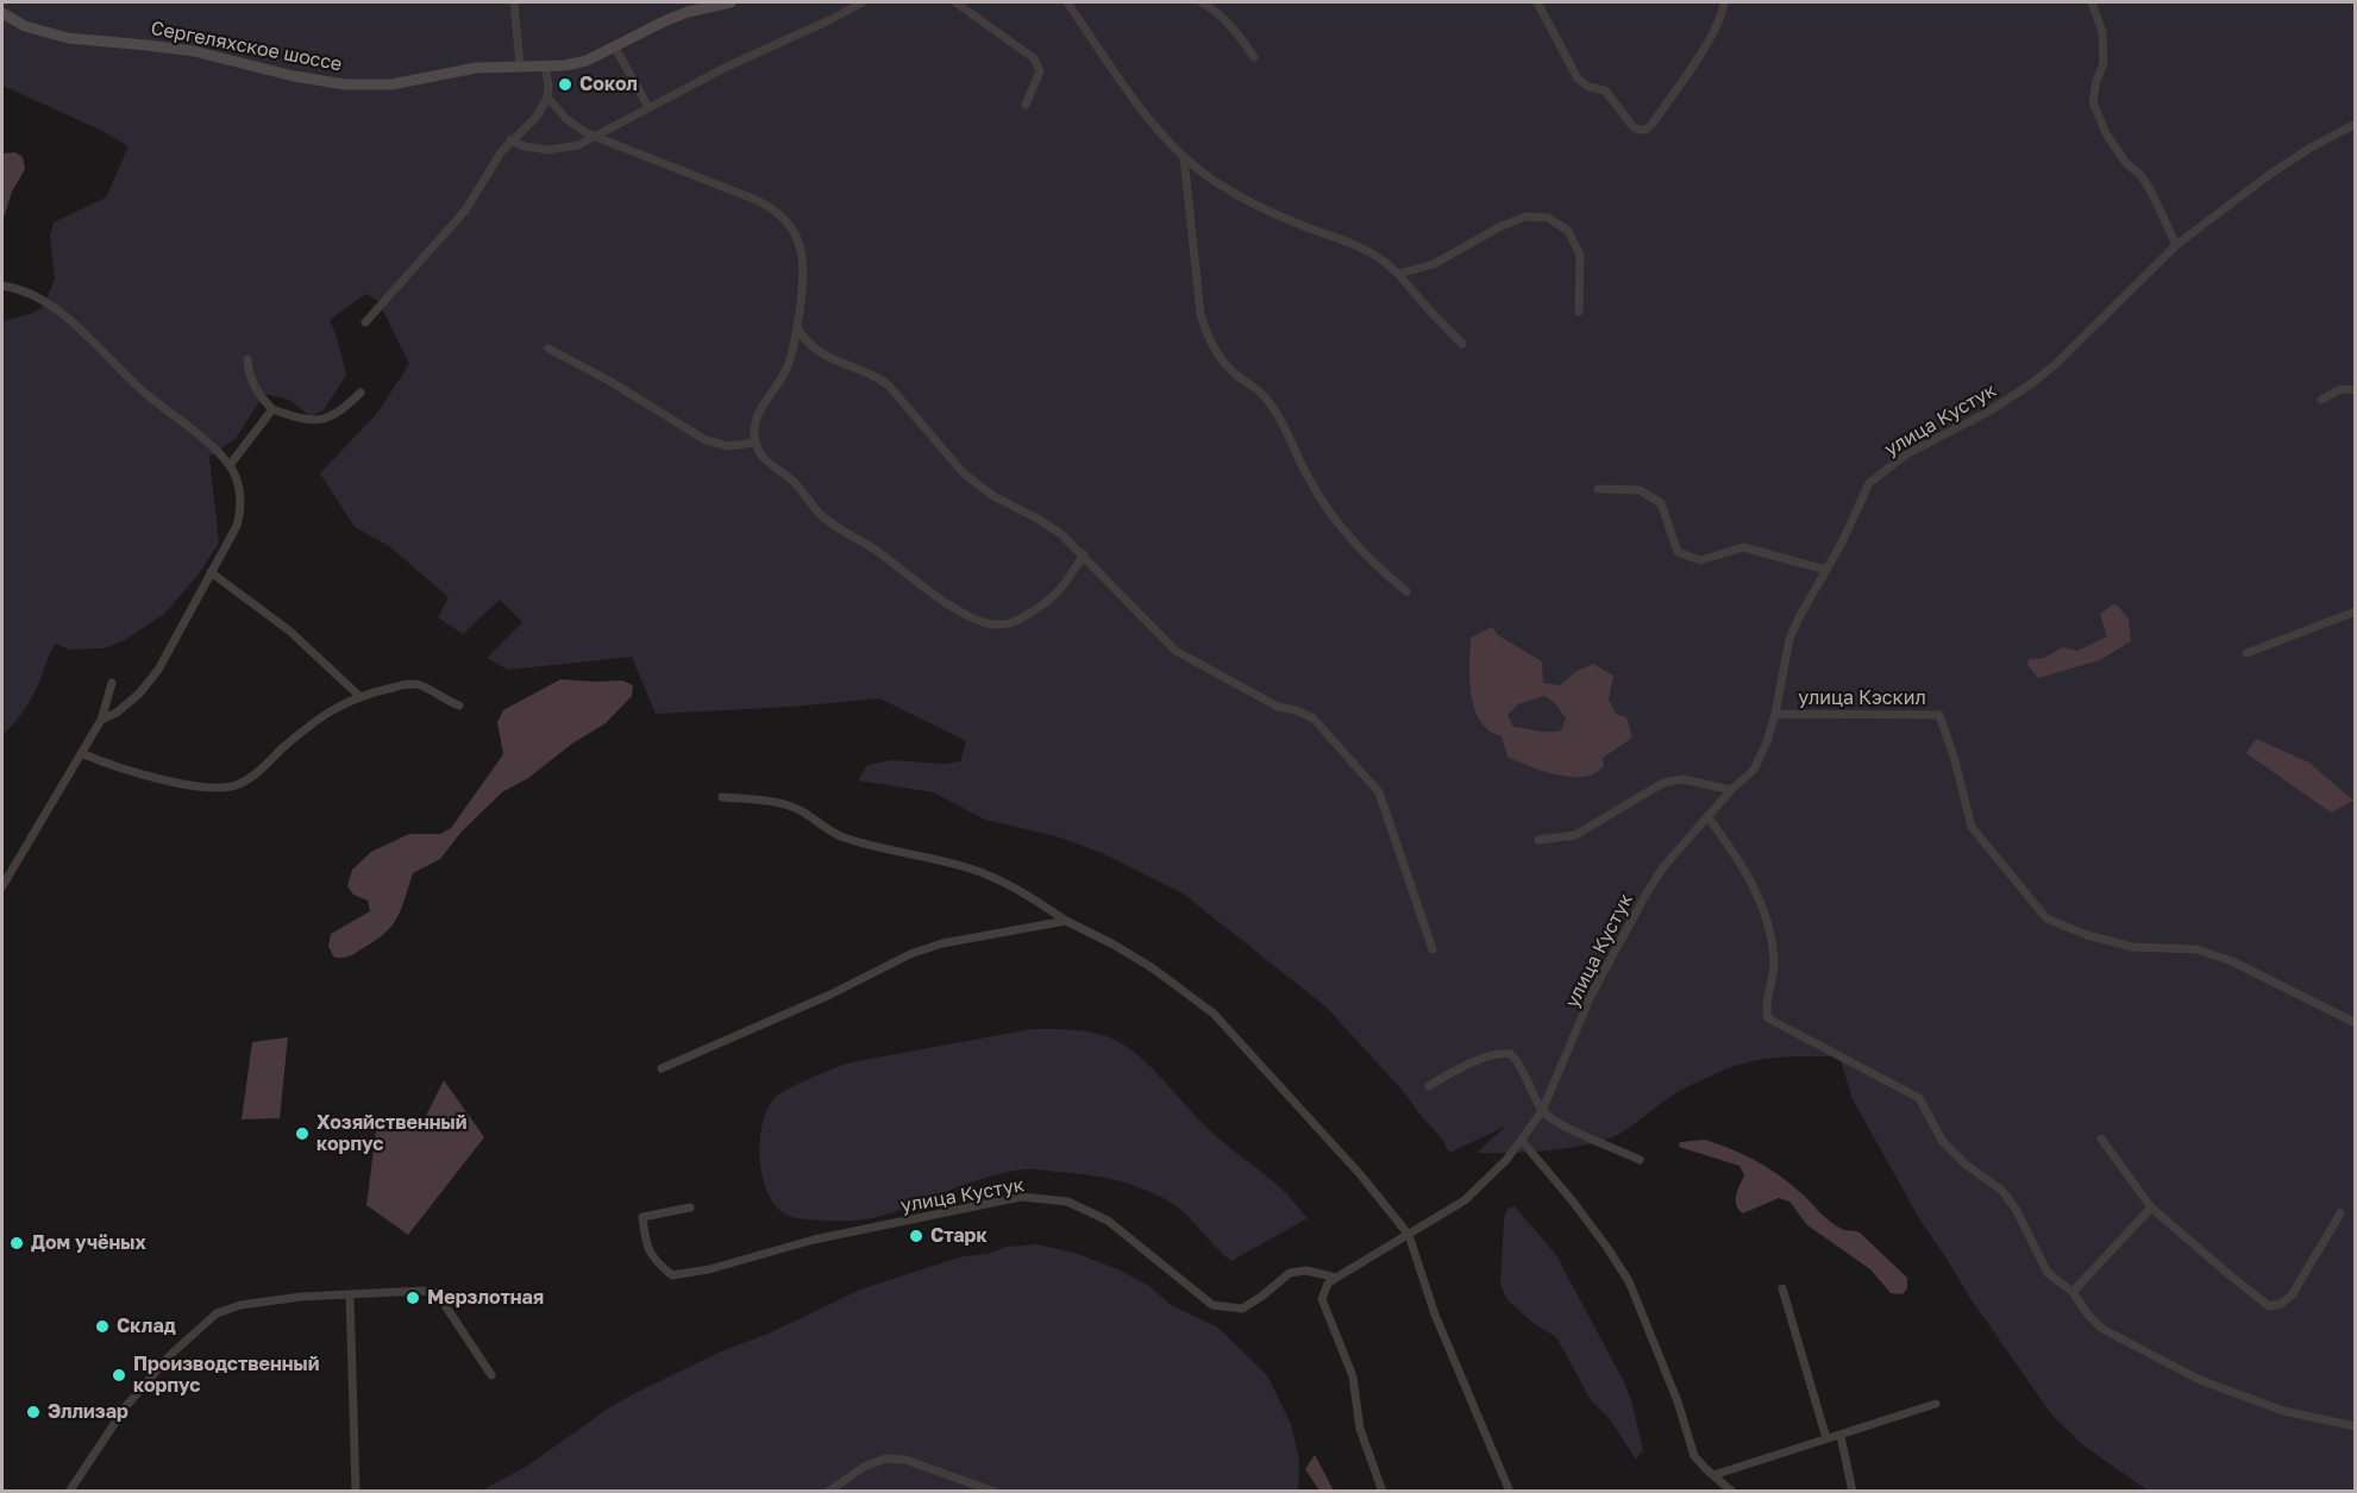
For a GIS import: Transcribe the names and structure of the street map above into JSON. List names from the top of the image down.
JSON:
{
  "streets": {
    "main road": ["Сергеляхское шоссе"],
    "street": ["улица Кустук", "улица Кэскил"]
  },
  "crossings": [
    ["улица Кустук", "улица Кэскил"]
  ],
  "places": [
    "Сокол",
    "Хозяйственный корпус",
    "Старк",
    "Дом учёных",
    "Мерзлотная",
    "Склад",
    "Производственный корпус",
    "Эллизар"
  ]
}
